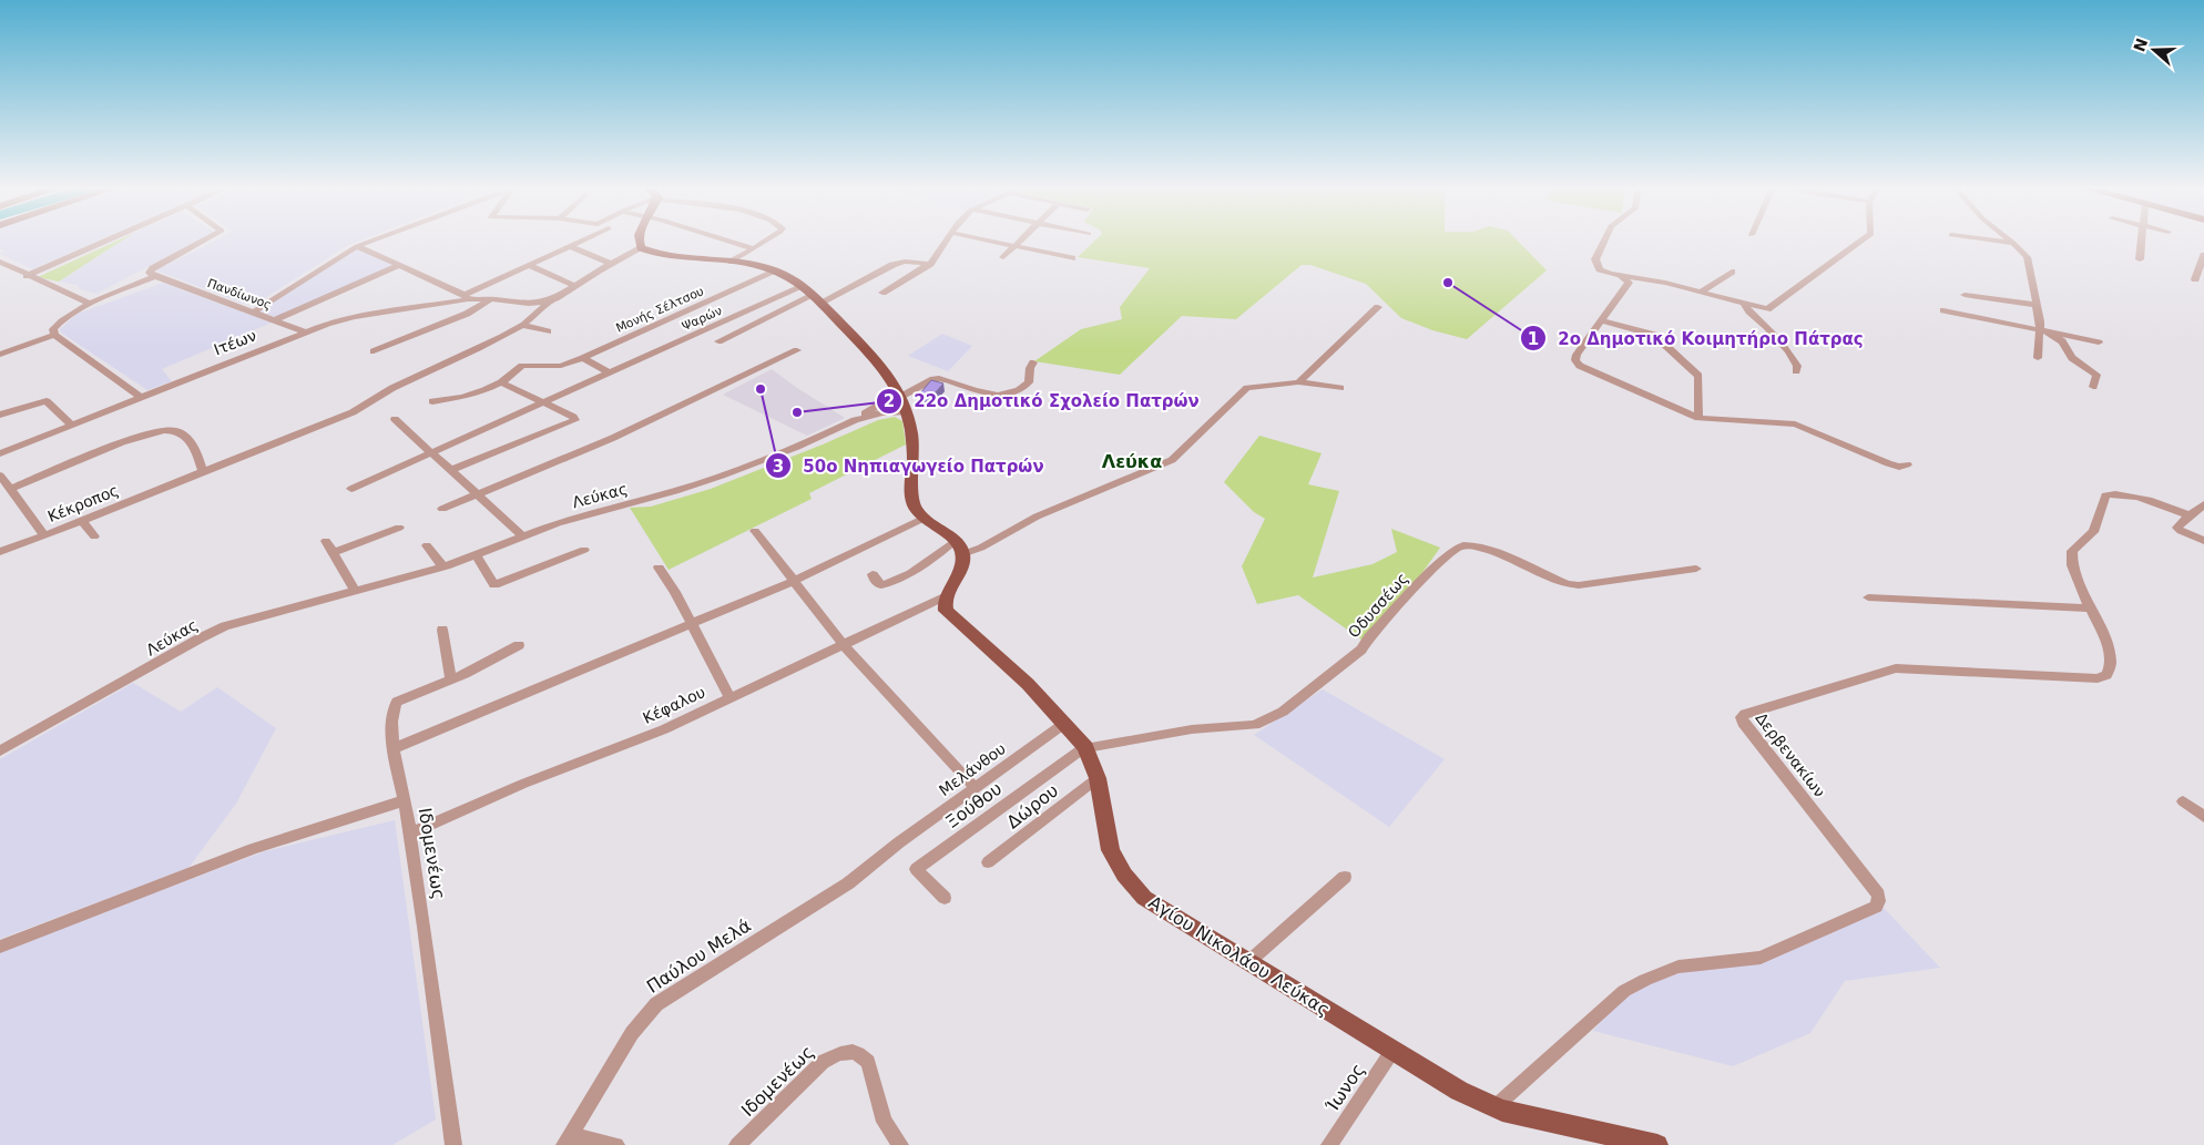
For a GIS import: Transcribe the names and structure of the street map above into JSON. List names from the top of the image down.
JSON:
{
  "streets": {
    "main road": ["Αγίου Νικολάου Λεύκας"],
    "street": [
      "Πανδίωνος",
      "Μονής Σέλτσου",
      "Ψαρών",
      "Ιτέων",
      "Λεύκας",
      "Κέκροπος",
      "Οδυσσέως",
      "Κέφαλου",
      "Δερβενακίων",
      "Μελάνθου",
      "Ξούθου",
      "Δώρου",
      "Ιδομενέως",
      "Παύλου Μελά",
      "Ίωνος"
    ]
  },
  "crossings": [
    ["Πανδίωνος", "Ιτέων"],
    ["Ιτέων", "Κέκροπος"],
    ["Οδυσσέως", "Ξούθου"],
    ["Οδυσσέως", "Αγίου Νικολάου Λεύκας"],
    ["Κέφαλου", "Ιδομενέως"],
    ["Κέφαλου", "Αγίου Νικολάου Λεύκας"],
    ["Δερβενακίων", "Αγίου Νικολάου Λεύκας"],
    ["Μελάνθου", "Παύλου Μελά"],
    ["Μελάνθου", "Αγίου Νικολάου Λεύκας"],
    ["Ξούθου", "Αγίου Νικολάου Λεύκας"],
    ["Δώρου", "Αγίου Νικολάου Λεύκας"],
    ["Αγίου Νικολάου Λεύκας", "Ίωνος"]
  ],
  "districts": ["Λεύκα"],
  "places": ["2o Δημοτικό Κοιμητήριο Πάτρας", "50o Νηπιαγωγείο Πατρών", "22ο Δημοτικό Σχολείο Πατρών"],
  "north": "left"
}
